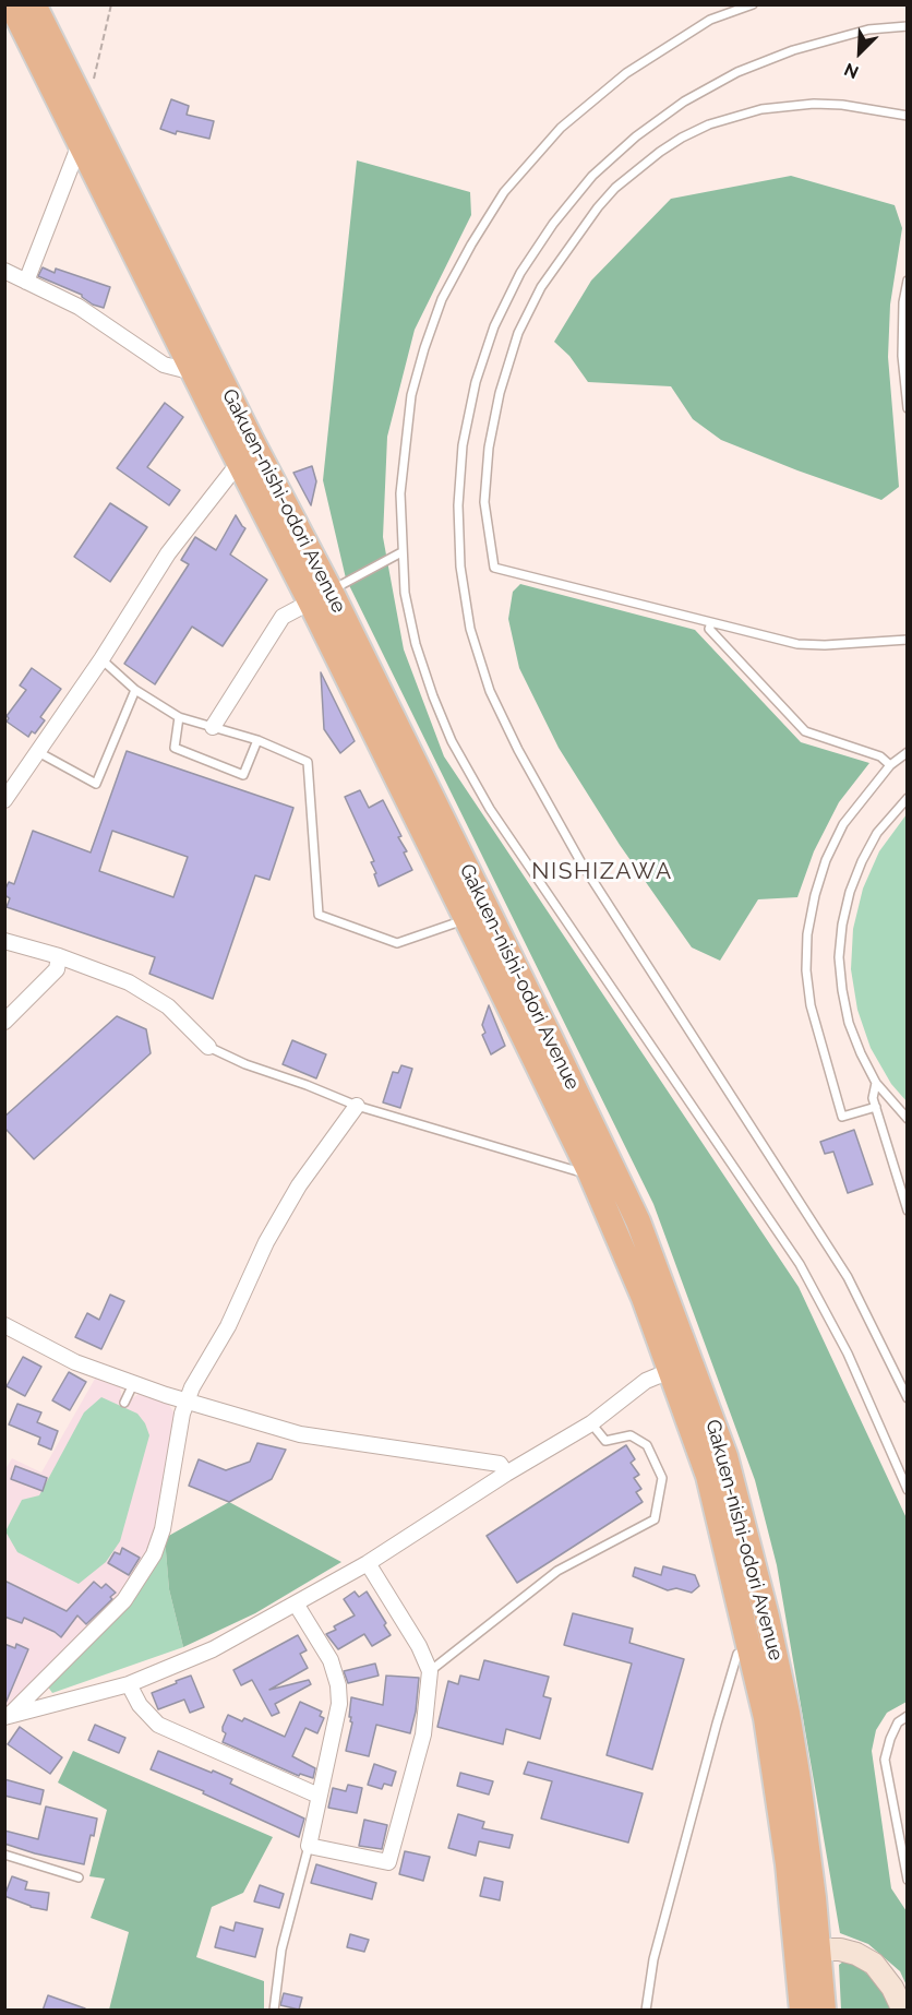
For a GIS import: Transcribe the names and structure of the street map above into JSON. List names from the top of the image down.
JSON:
{
  "streets": {
    "highway": ["Gakuen-nishi-odori Avenue"]
  },
  "districts": ["NISHIZAWA"],
  "north": "bottom left"
}
